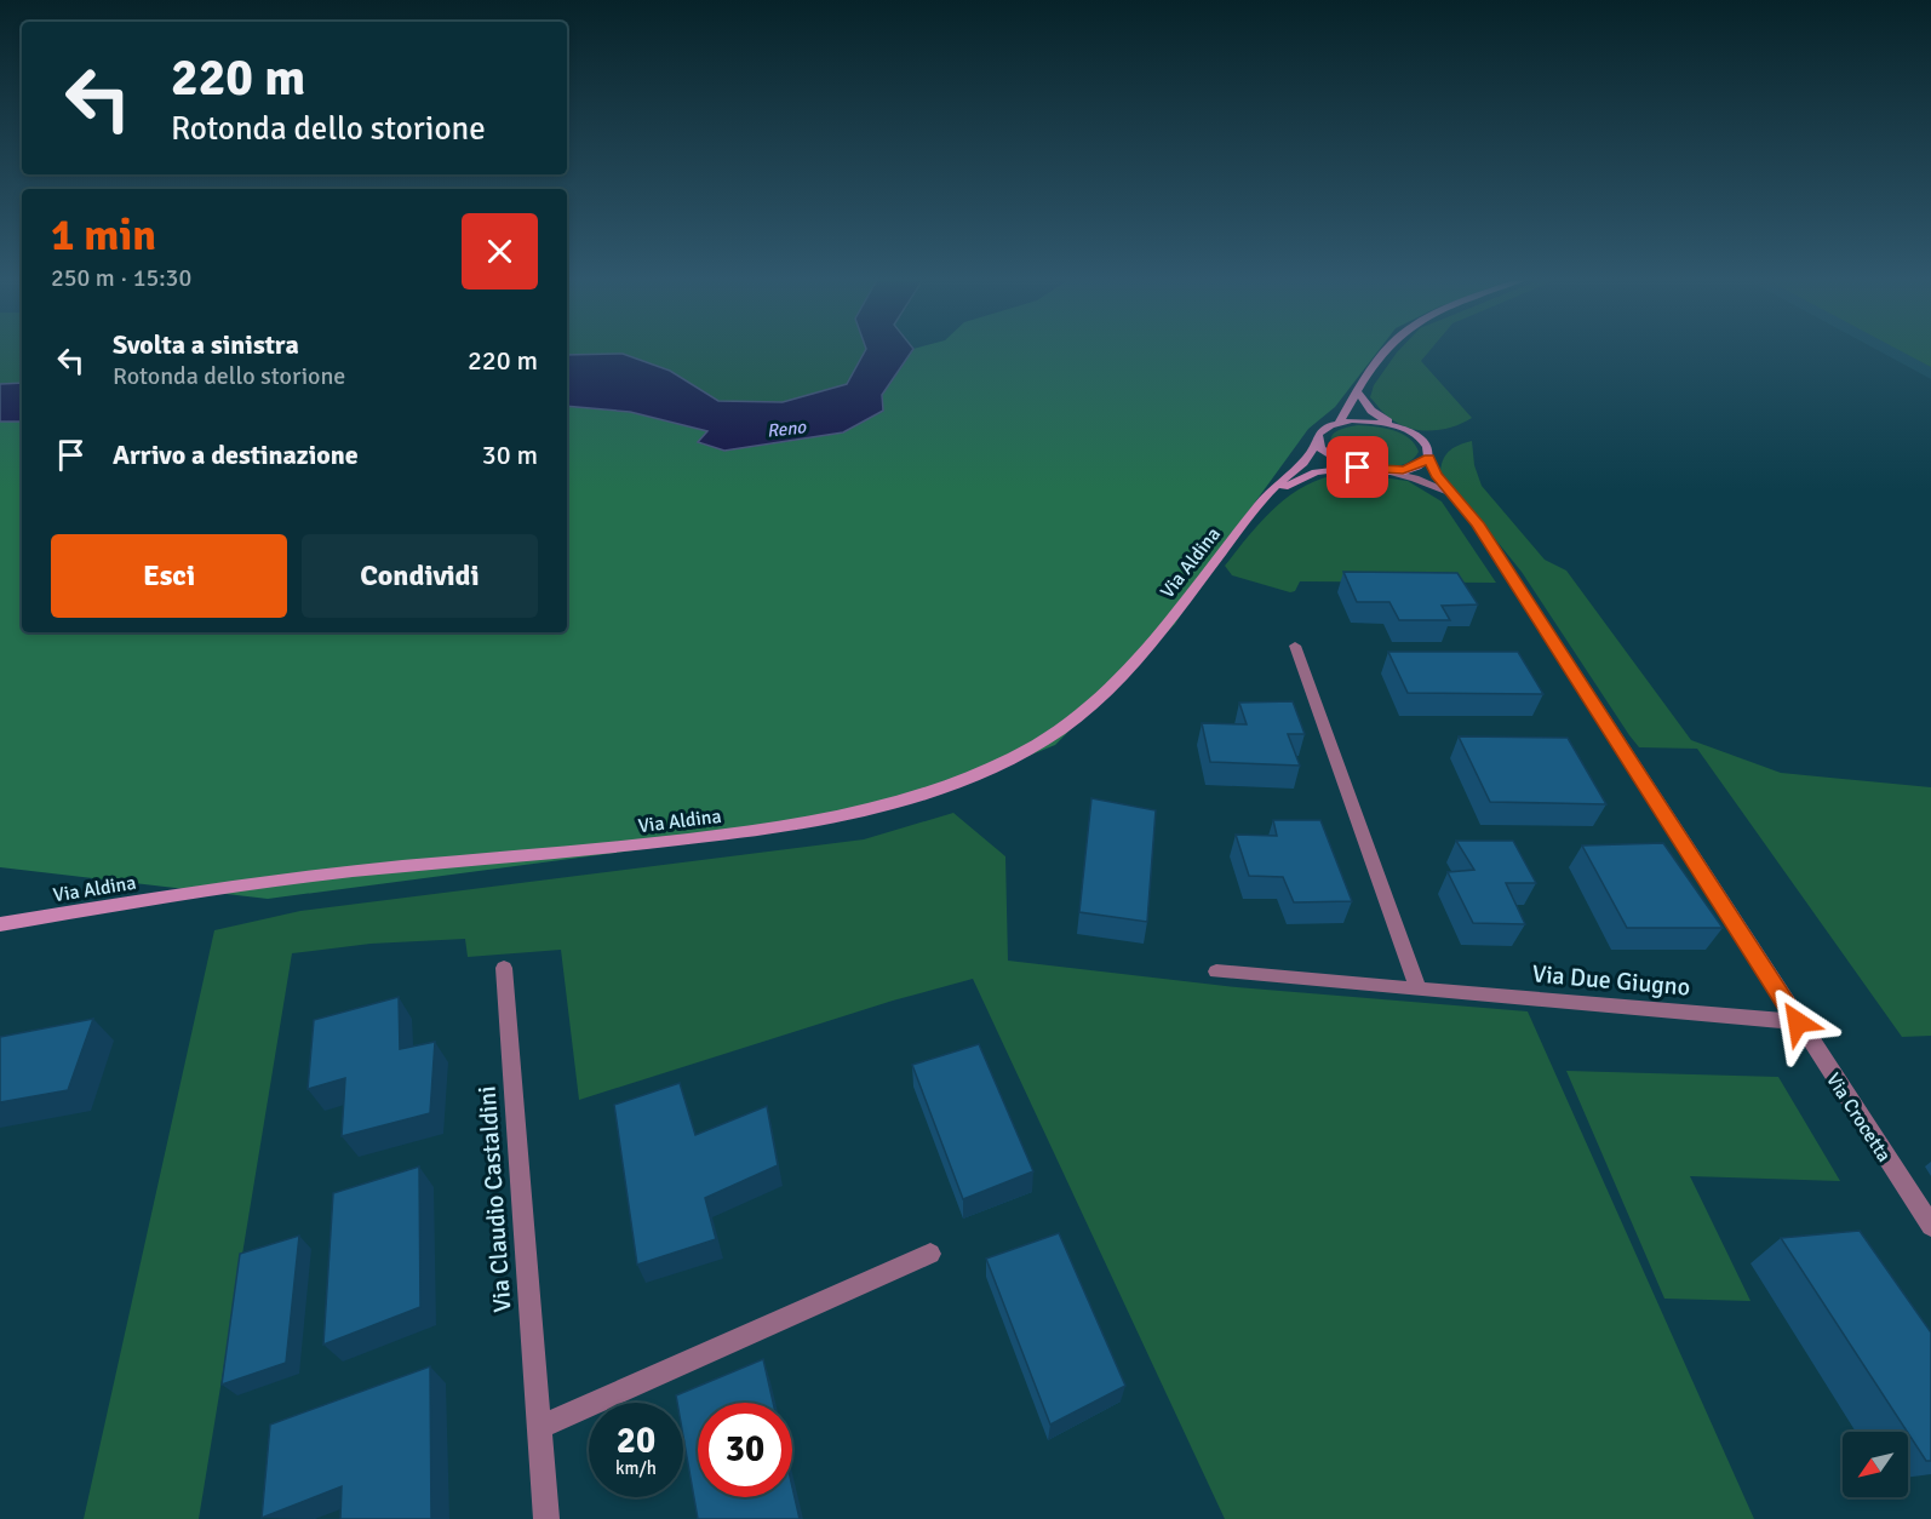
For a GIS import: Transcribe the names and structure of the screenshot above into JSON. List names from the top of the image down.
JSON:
{
  "streets": {
    "street": [
      "Via Aldina",
      "Via Due Giugno",
      "Via Crocetta",
      "Via Claudio Castaldini"
    ]
  },
  "crossings": [
    ["Via Due Giugno", "Via Crocetta"]
  ],
  "water": ["Reno"],
  "north": "bottom left",
  "page": {
    "turn": ["220 m", "Rotonda dello storione"],
    "heading": ["1 min", "250 m · 15:30"],
    "list": [
      {
        "name": "Svolta a sinistra",
        "note": "Rotonda dello storione",
        "value": "220 m"
      },
      {
        "name": "Arrivo a destinazione",
        "value": "30 m"
      }
    ],
    "buttons": ["Esci", "Condividi"],
    "speed": "20 km/h",
    "limit": "30"
  }
}
